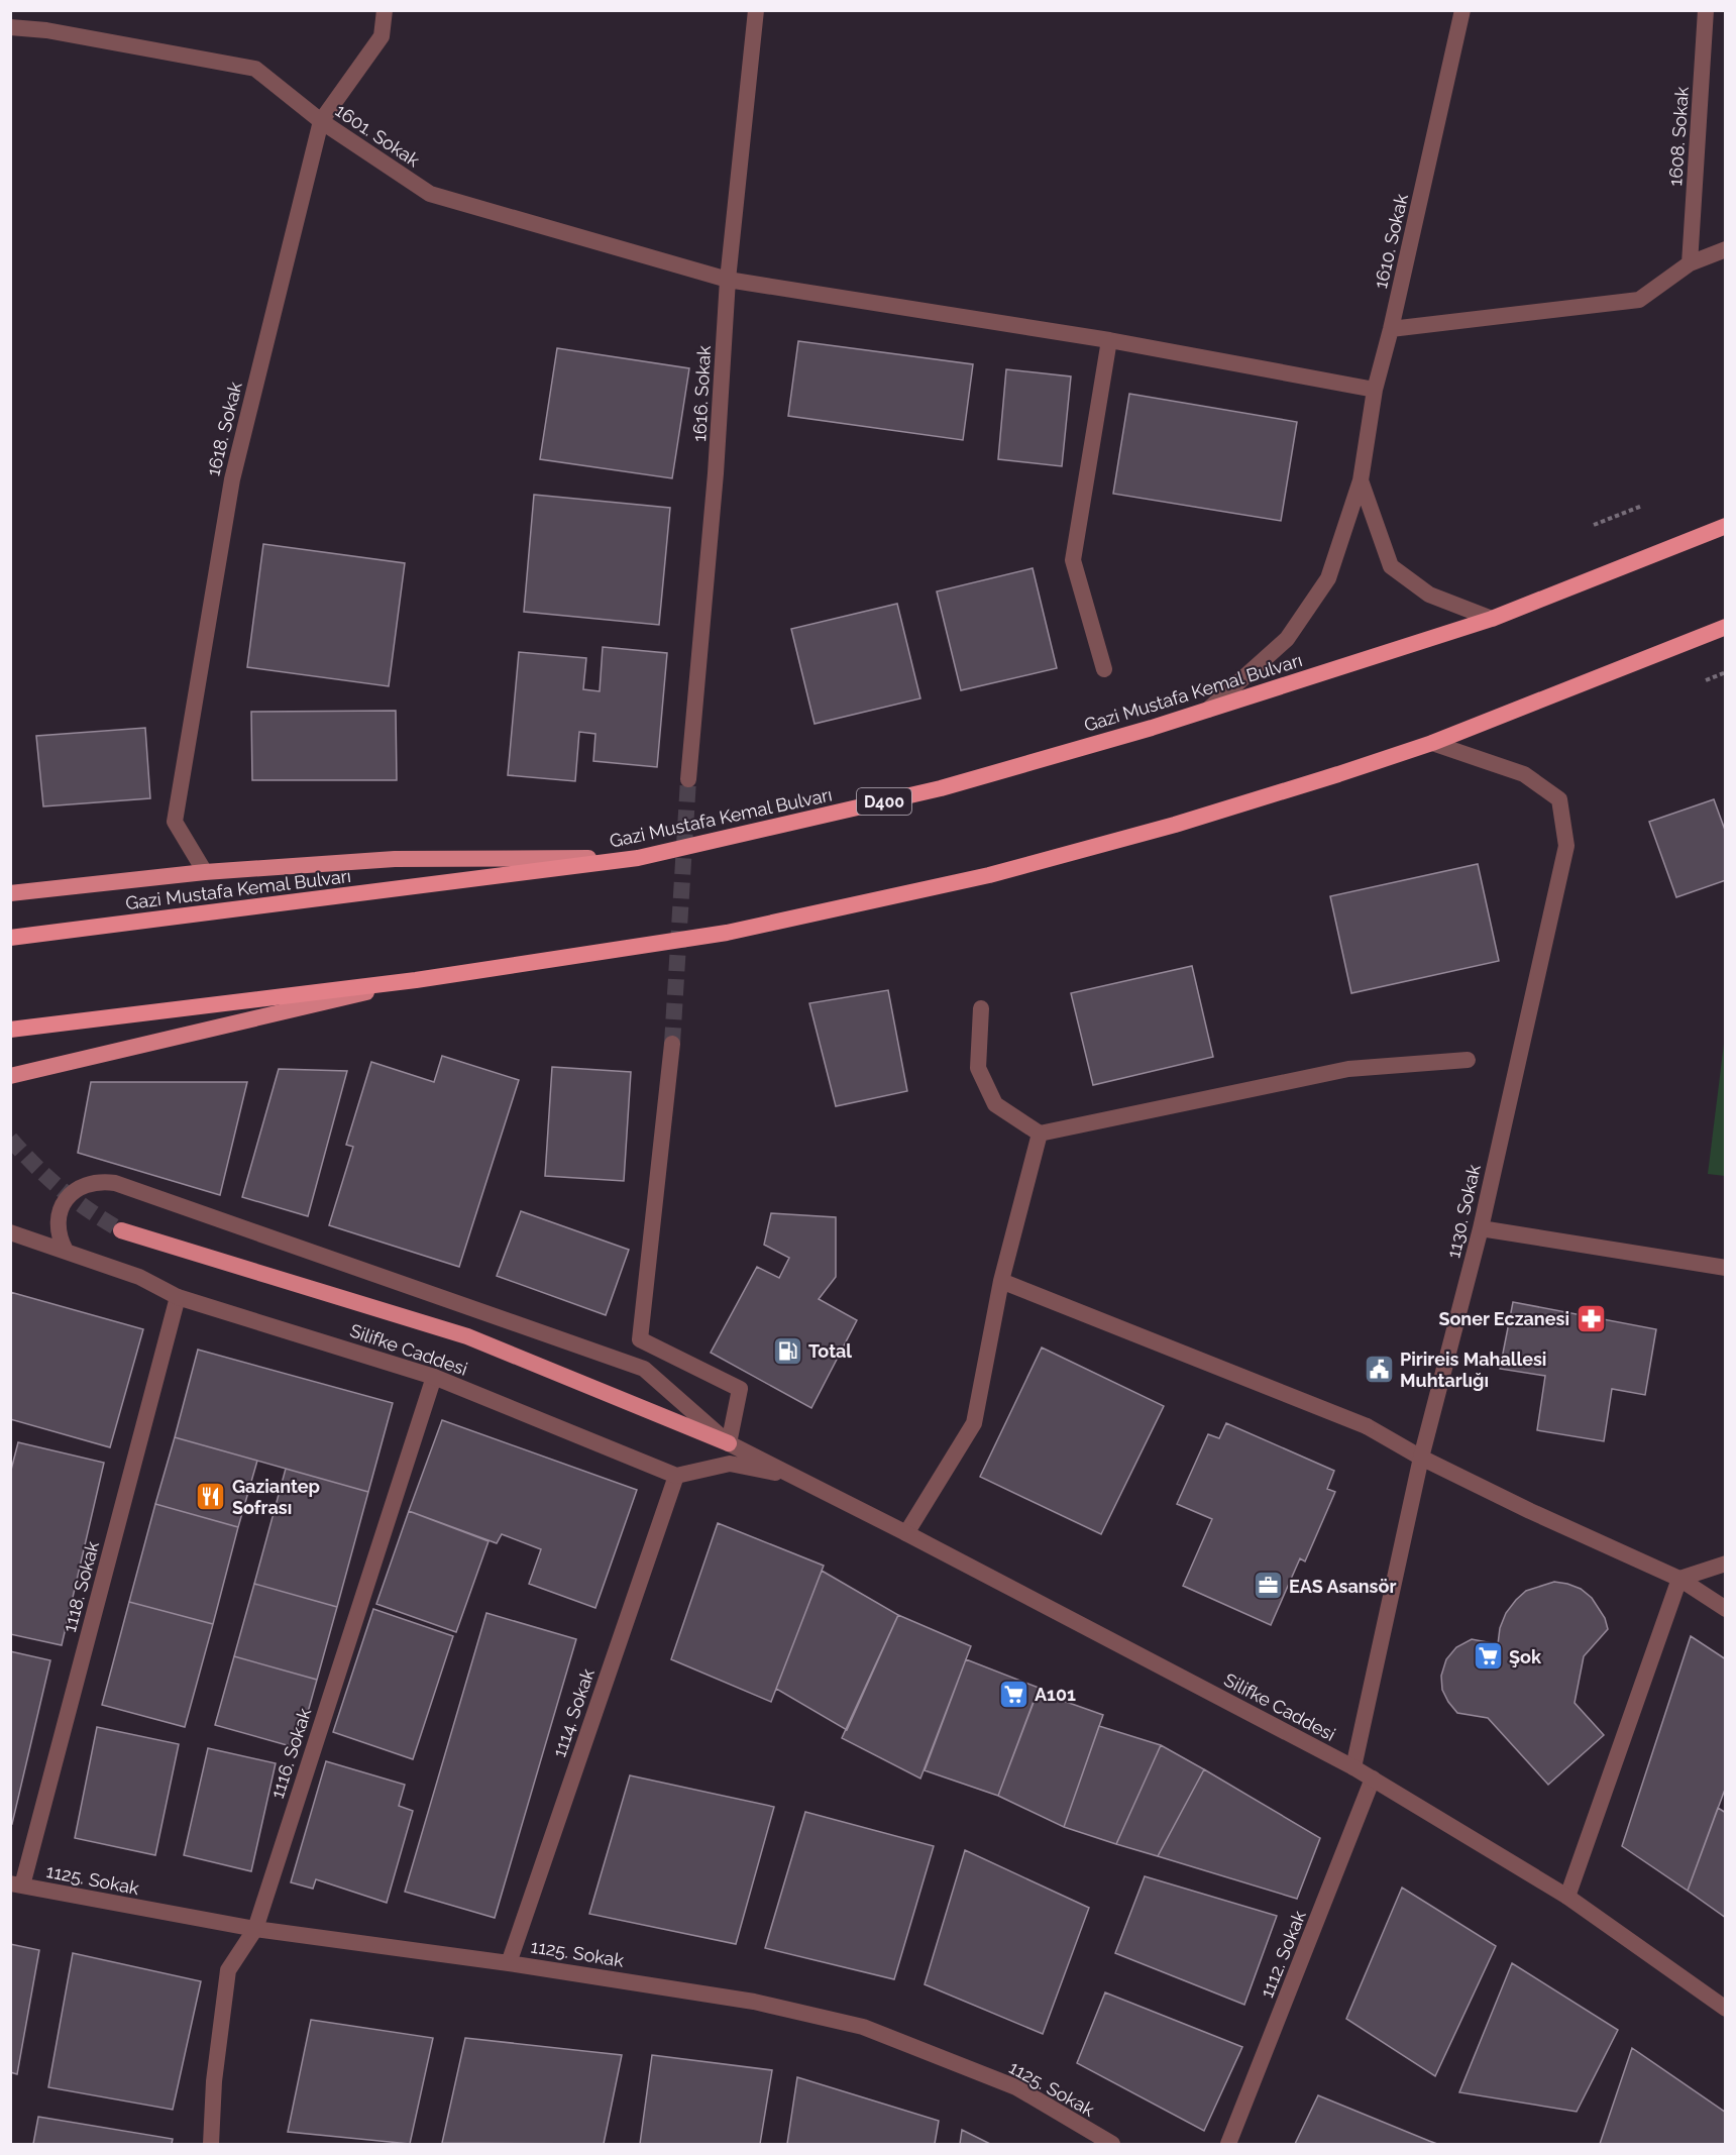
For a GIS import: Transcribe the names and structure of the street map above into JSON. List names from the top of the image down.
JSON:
{
  "streets": {
    "highway": ["Gazi Mustafa Kemal Bulvarı", "D400"],
    "street": [
      "1601. Sokak",
      "1608. Sokak",
      "1610. Sokak",
      "1616. Sokak",
      "1618. Sokak",
      "1130. Sokak",
      "Silifke Caddesi",
      "1118. Sokak",
      "1114. Sokak",
      "1116. Sokak",
      "1125. Sokak",
      "1112. Sokak"
    ]
  },
  "crossings": [
    ["1601. Sokak", "1610. Sokak"],
    ["1601. Sokak", "1616. Sokak"],
    ["1601. Sokak", "1618. Sokak"],
    ["1610. Sokak", "Gazi Mustafa Kemal Bulvarı"],
    ["1130. Sokak", "Silifke Caddesi"],
    ["Silifke Caddesi", "1118. Sokak"],
    ["Silifke Caddesi", "1114. Sokak"],
    ["Silifke Caddesi", "1116. Sokak"],
    ["Silifke Caddesi", "1112. Sokak"],
    ["1118. Sokak", "1125. Sokak"],
    ["1114. Sokak", "1125. Sokak"],
    ["1116. Sokak", "1125. Sokak"]
  ],
  "places": {
    "pharmacy": ["Soner Eczanesi"],
    "fuel station": ["Total"],
    "public building": ["Pirireis Mahallesi Muhtarlığı"],
    "restaurant": ["Gaziantep Sofrası"],
    "office": ["EAS Asansör"],
    "supermarket": ["Şok", "A101"]
  }
}
